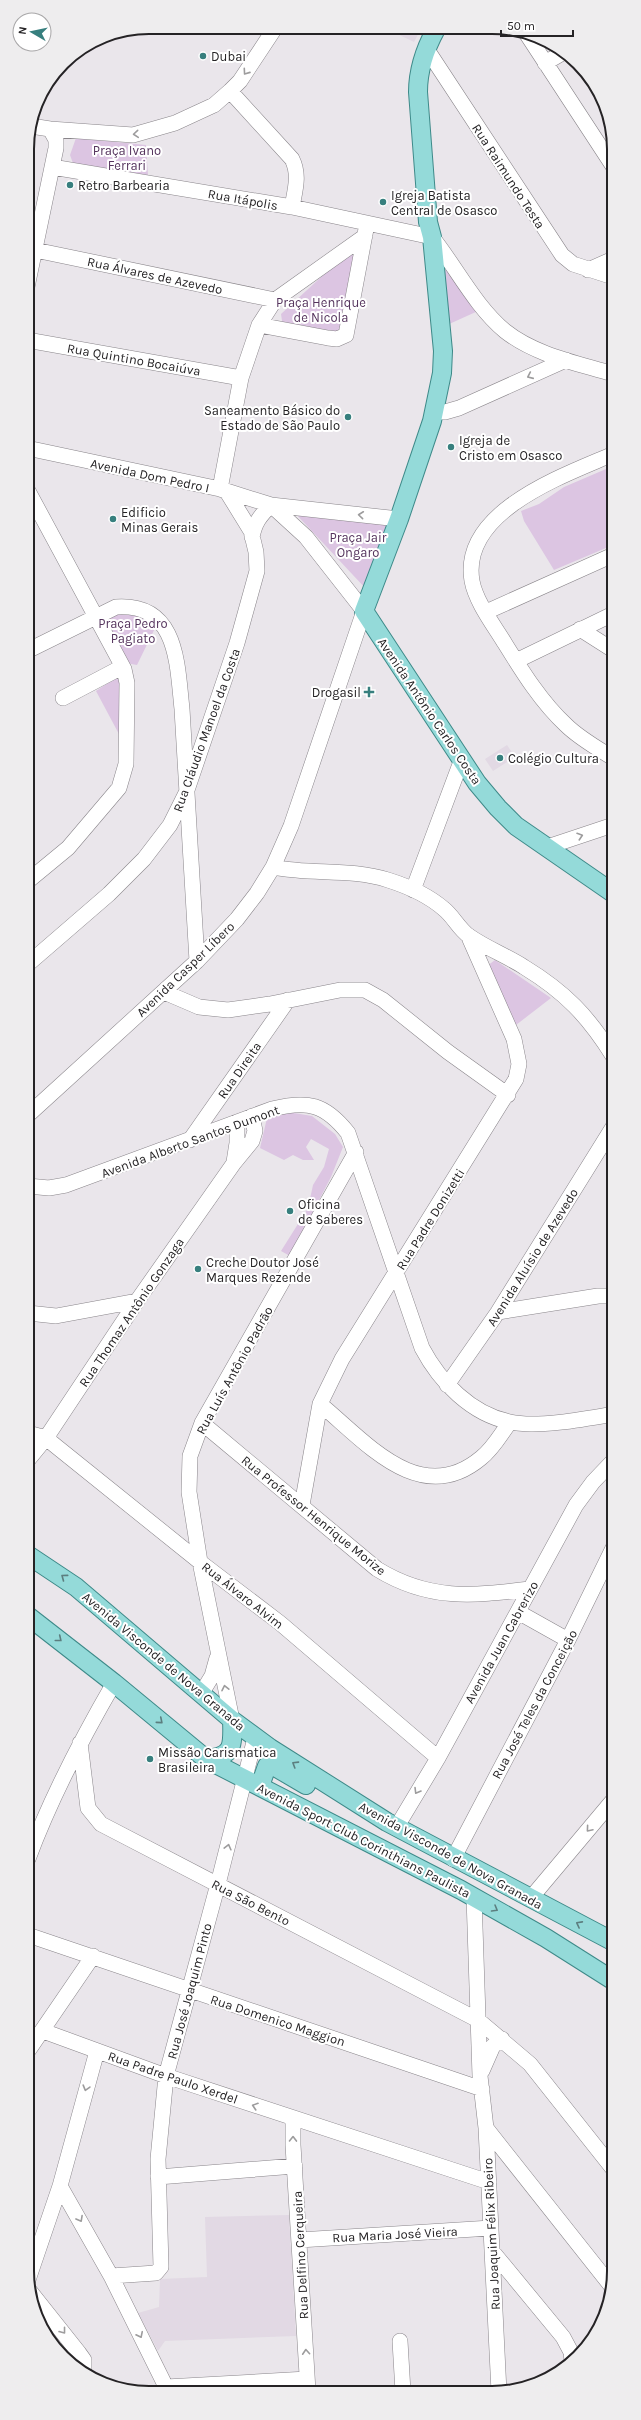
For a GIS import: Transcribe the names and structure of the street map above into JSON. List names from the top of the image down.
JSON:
{
  "streets": {
    "main road": ["Avenida Antônio Carlos Costa", "Avenida Visconde de Nova Granada", "Avenida Sport Club Corinthians Paulista"],
    "street": [
      "Rua Raimundo Testa",
      "Rua Itápolis",
      "Rua Álvares de Azevedo",
      "Rua Quintino Bocaiúva",
      "Avenida Dom Pedro I",
      "Rua Cláudio Manoel da Costa",
      "Avenida Casper Líbero",
      "Rua Direita",
      "Avenida Alberto Santos Dumont",
      "Rua Padre Donizetti",
      "Avenida Aluísio de Azevedo",
      "Rua Thomaz Antônio Gonzaga",
      "Rua Luís Antônio Padrão",
      "Rua Professor Henrique Morize",
      "Rua Álvaro Alvim",
      "Avenida Juan Cabrerizo",
      "Rua José Teles da Conceição",
      "Rua São Bento",
      "Rua José Joaquim Pinto",
      "Rua Domenico Maggion",
      "Rua Padre Paulo Xerdel",
      "Rua Maria José Vieira",
      "Rua Joaquim Félix Ribeiro",
      "Rua Delfino Cerqueira"
    ]
  },
  "crossings": [
    ["Avenida Dom Pedro I", "Avenida Antônio Carlos Costa"],
    ["Avenida Dom Pedro I", "Rua Cláudio Manoel da Costa"],
    ["Avenida Antônio Carlos Costa", "Avenida Casper Líbero"],
    ["Rua Direita", "Avenida Alberto Santos Dumont"],
    ["Avenida Alberto Santos Dumont", "Rua Padre Donizetti"],
    ["Avenida Alberto Santos Dumont", "Avenida Aluísio de Azevedo"],
    ["Avenida Alberto Santos Dumont", "Rua Thomaz Antônio Gonzaga"],
    ["Avenida Alberto Santos Dumont", "Rua Luís Antônio Padrão"],
    ["Rua Padre Donizetti", "Rua Professor Henrique Morize"],
    ["Rua Thomaz Antônio Gonzaga", "Rua Álvaro Alvim"],
    ["Rua Luís Antônio Padrão", "Rua Professor Henrique Morize"],
    ["Rua Luís Antônio Padrão", "Rua Álvaro Alvim"],
    ["Rua Luís Antônio Padrão", "Avenida Visconde de Nova Granada"],
    ["Rua Professor Henrique Morize", "Avenida Juan Cabrerizo"],
    ["Rua Álvaro Alvim", "Avenida Juan Cabrerizo"],
    ["Avenida Juan Cabrerizo", "Avenida Visconde de Nova Granada"],
    ["Avenida Visconde de Nova Granada", "Rua José Teles da Conceição"],
    ["Avenida Visconde de Nova Granada", "Rua José Joaquim Pinto"],
    ["Avenida Sport Club Corinthians Paulista", "Rua José Joaquim Pinto"],
    ["Avenida Sport Club Corinthians Paulista", "Rua Joaquim Félix Ribeiro"],
    ["Rua São Bento", "Rua José Joaquim Pinto"],
    ["Rua São Bento", "Rua Joaquim Félix Ribeiro"],
    ["Rua José Joaquim Pinto", "Rua Domenico Maggion"],
    ["Rua José Joaquim Pinto", "Rua Padre Paulo Xerdel"],
    ["Rua Domenico Maggion", "Rua Joaquim Félix Ribeiro"],
    ["Rua Padre Paulo Xerdel", "Rua Joaquim Félix Ribeiro"],
    ["Rua Padre Paulo Xerdel", "Rua Delfino Cerqueira"],
    ["Rua Maria José Vieira", "Rua Joaquim Félix Ribeiro"],
    ["Rua Maria José Vieira", "Rua Delfino Cerqueira"]
  ],
  "one_way": ["Avenida Visconde de Nova Granada", "Avenida Sport Club Corinthians Paulista", "Rua Delfino Cerqueira"],
  "parks": [
    "Praça Ivano Ferrari",
    "Praça Henrique de Nicola",
    "Praça Jair Ongaro",
    "Praça Pedro Pagiato"
  ],
  "places": {
    "other": [
      "Dubai",
      "Retro Barbearia",
      "Igreja Batista Central de Osasco",
      "Saneamento Básico do Estado de São Paulo",
      "Igreja de Cristo em Osasco",
      "Edificio Minas Gerais",
      "Colégio Cultura",
      "Oficina de Saberes",
      "Creche Doutor José Marques Rezende",
      "Missão Carismatica Brasileira"
    ],
    "health": ["Drogasil"]
  },
  "scale_bar": "50 m",
  "north": "left"
}
